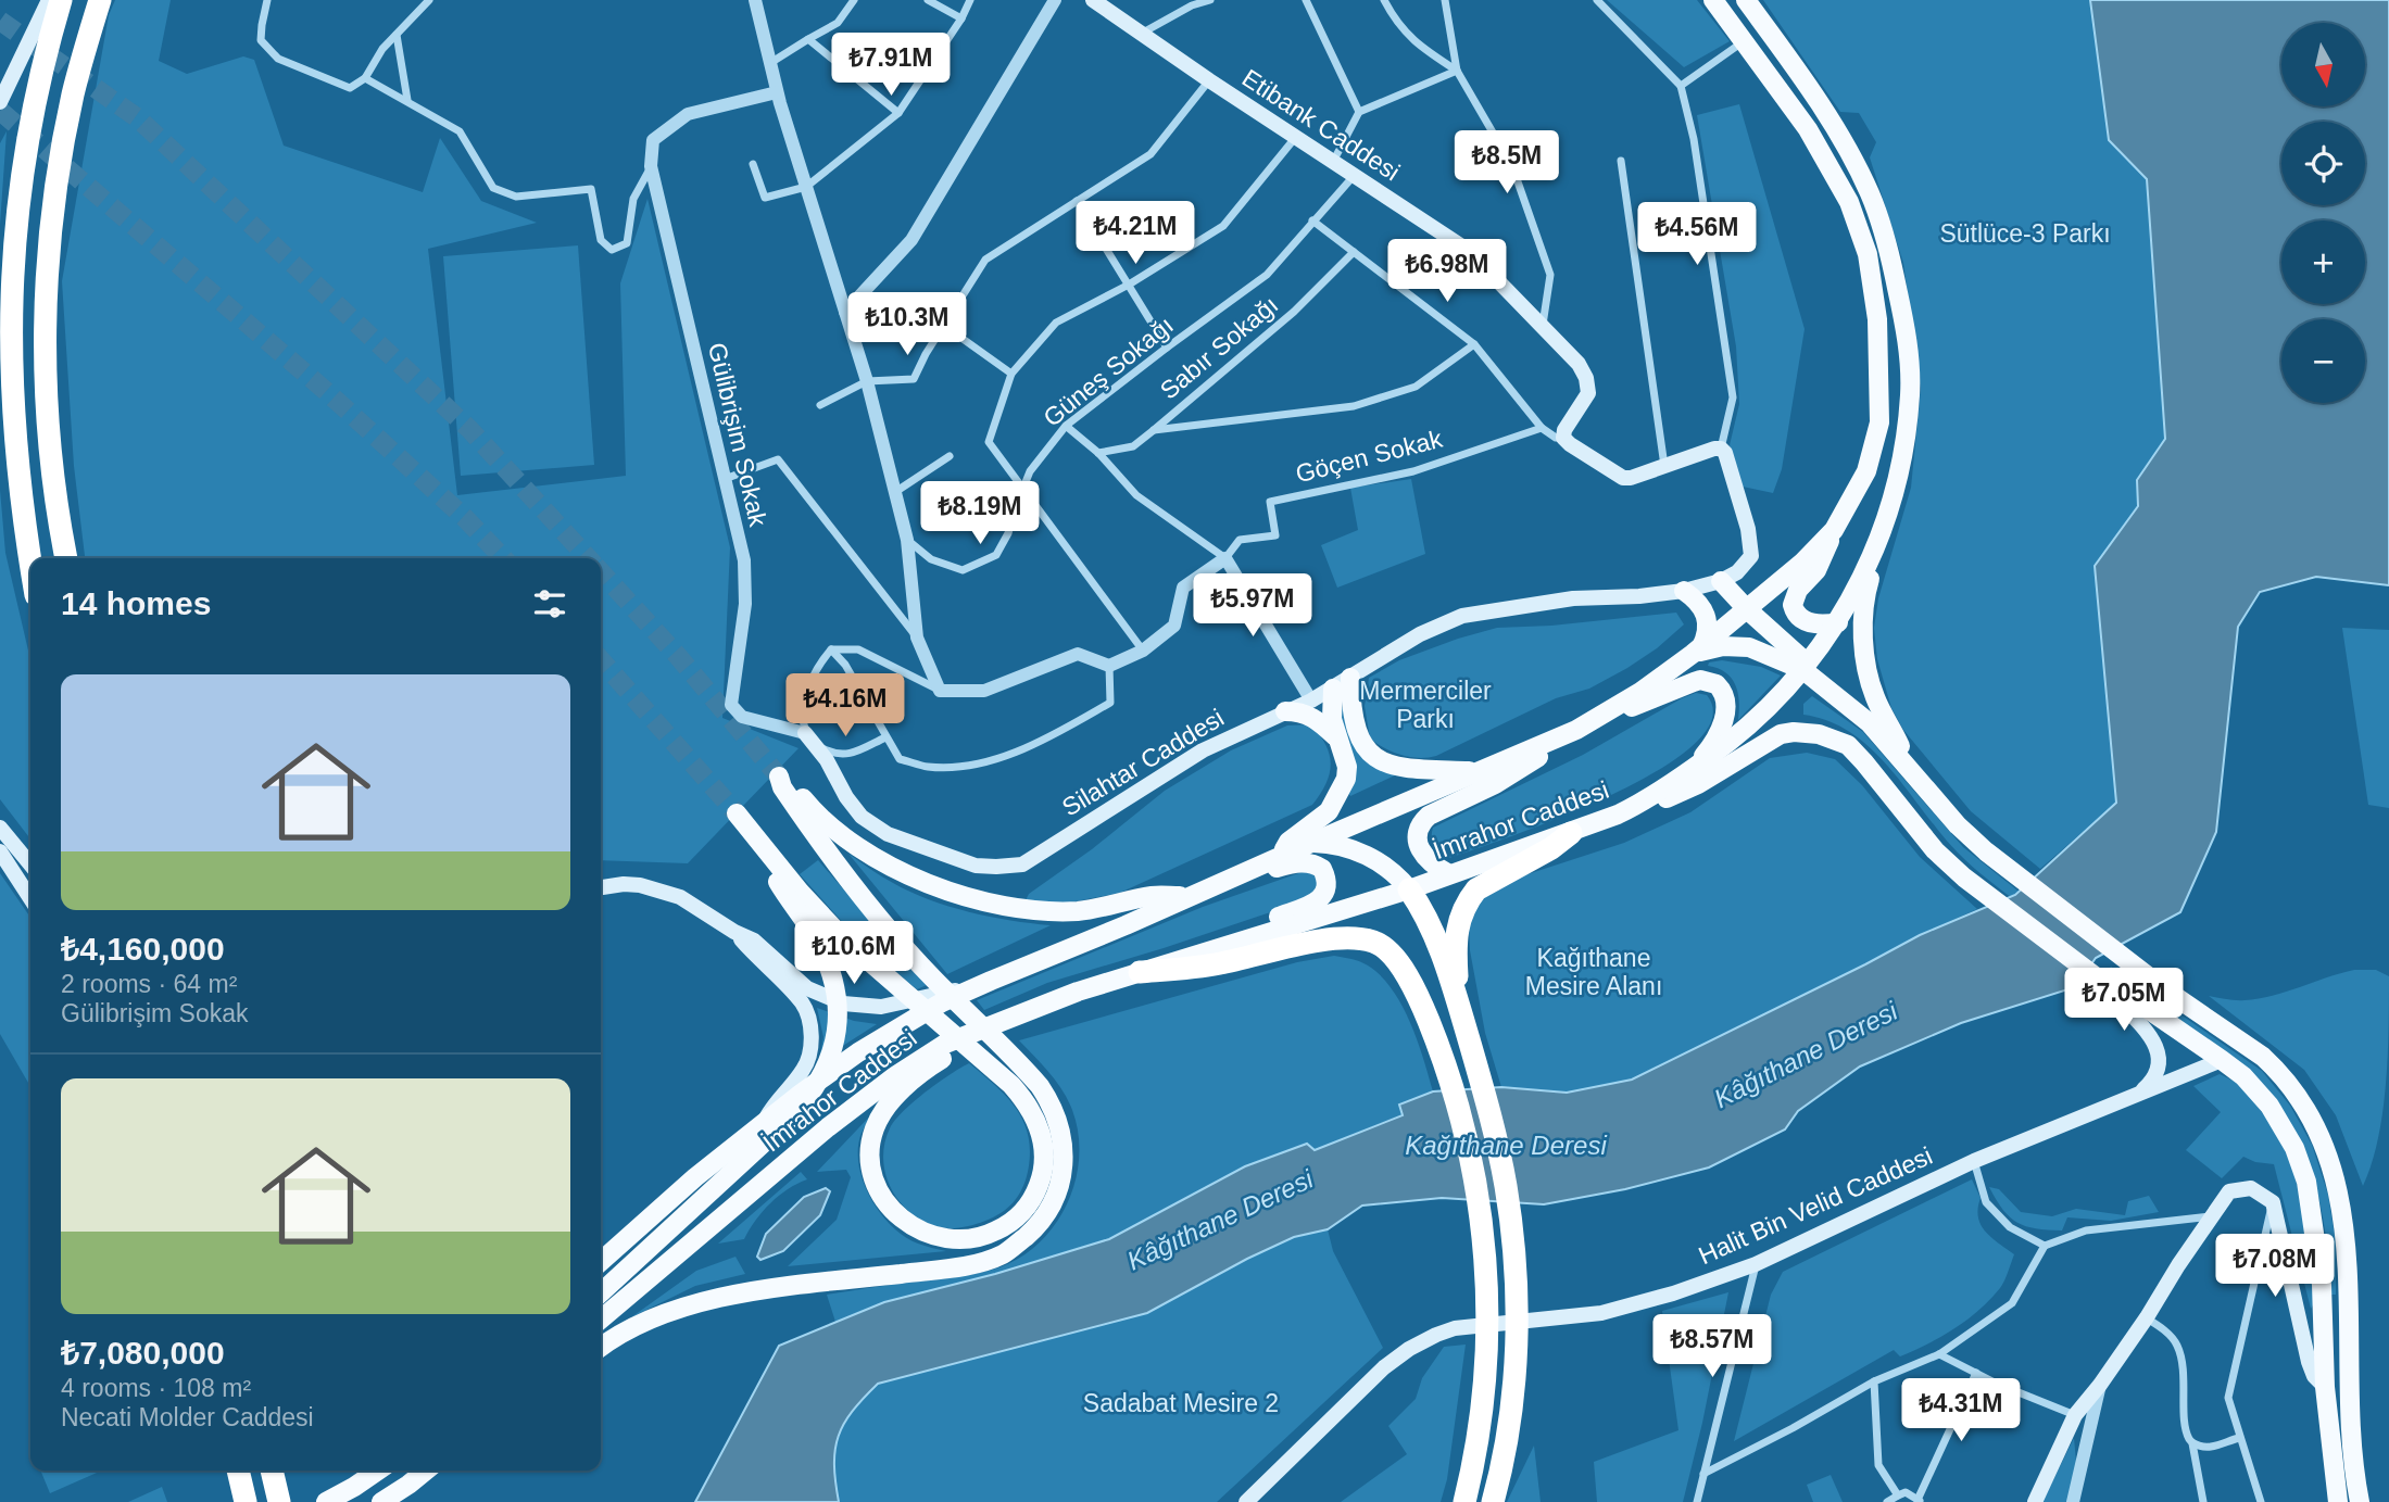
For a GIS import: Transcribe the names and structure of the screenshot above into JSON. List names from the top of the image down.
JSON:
{
  "streets": {
    "main road": [
      "Etibank Caddesi",
      "Silahtar Caddesi",
      "İmrahor Caddesi",
      "Halit Bin Velid Caddesi"
    ],
    "street": [
      "Sabır Sokağı",
      "Güneş Sokağı",
      "Gülibrişim Sokak",
      "Göçen Sokak"
    ]
  },
  "crossings": [
    ["Etibank Caddesi", "Güneş Sokağı"],
    ["Gülibrişim Sokak", "Silahtar Caddesi"]
  ],
  "water": ["Kâğıthane Deresi", "Kağıthane Deresi"],
  "parks": [
    "Sütlüce-3 Parkı",
    "Mermerciler Parkı",
    "Kağıthane Mesire Alanı",
    "Sadabat Mesire 2"
  ],
  "north": "bottom",
  "page": {
    "map_buttons": ["+", "−"],
    "price": [
      "₺7.91M",
      "₺8.5M",
      "₺4.21M",
      "₺4.56M",
      "₺6.98M",
      "₺10.3M",
      "₺8.19M",
      "₺5.97M",
      "₺4.16M",
      "₺10.6M",
      "₺7.05M",
      "₺7.08M",
      "₺8.57M",
      "₺4.31M"
    ],
    "heading": "14 homes",
    "list": [
      {
        "name": "₺4,160,000",
        "note": "2 rooms · 64 m² · Gülibrişim Sokak"
      },
      {
        "name": "₺7,080,000",
        "note": "4 rooms · 108 m² · Necati Molder Caddesi"
      }
    ]
  }
}
